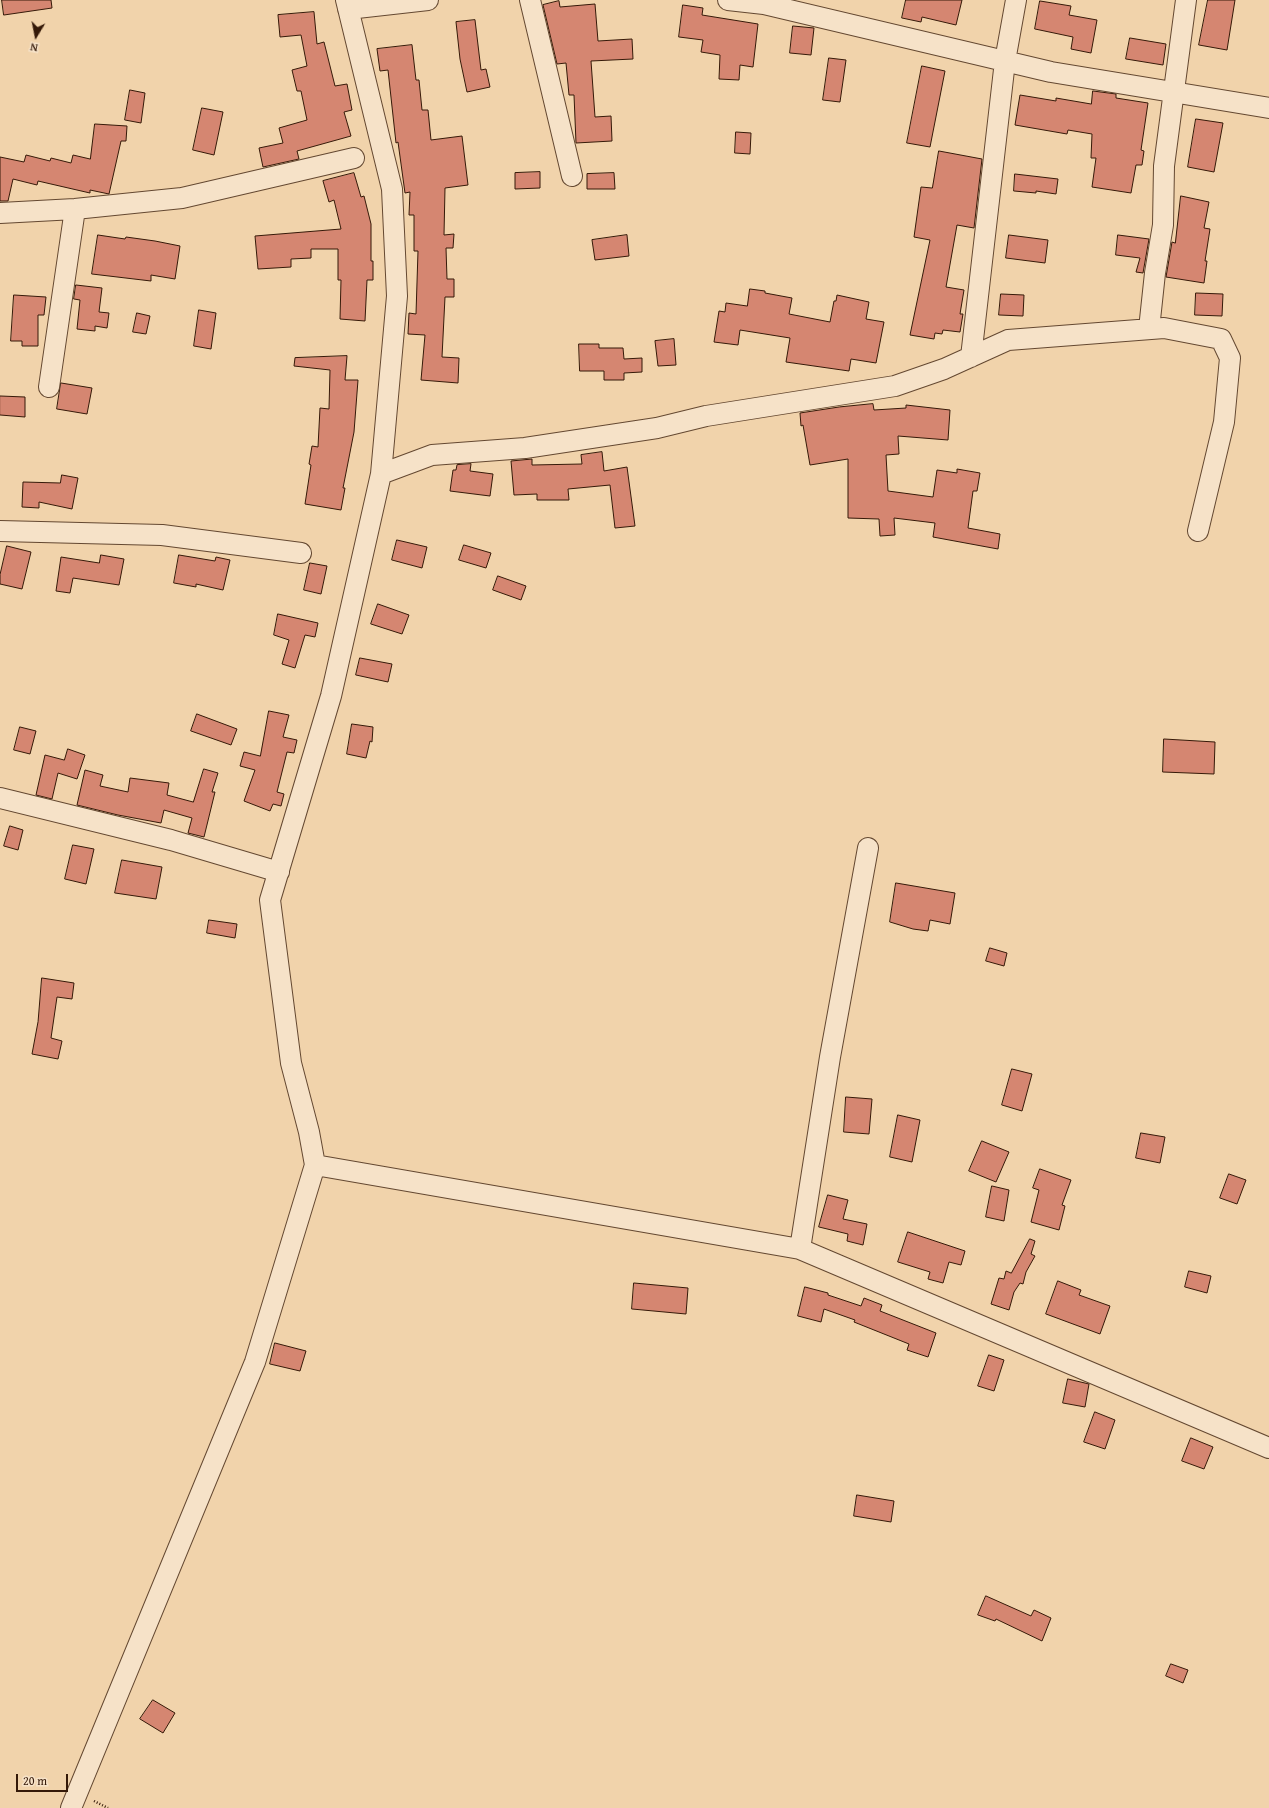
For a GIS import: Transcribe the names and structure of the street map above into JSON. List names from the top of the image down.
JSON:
{
  "scale_bar": "20 m",
  "north": "bottom"
}
